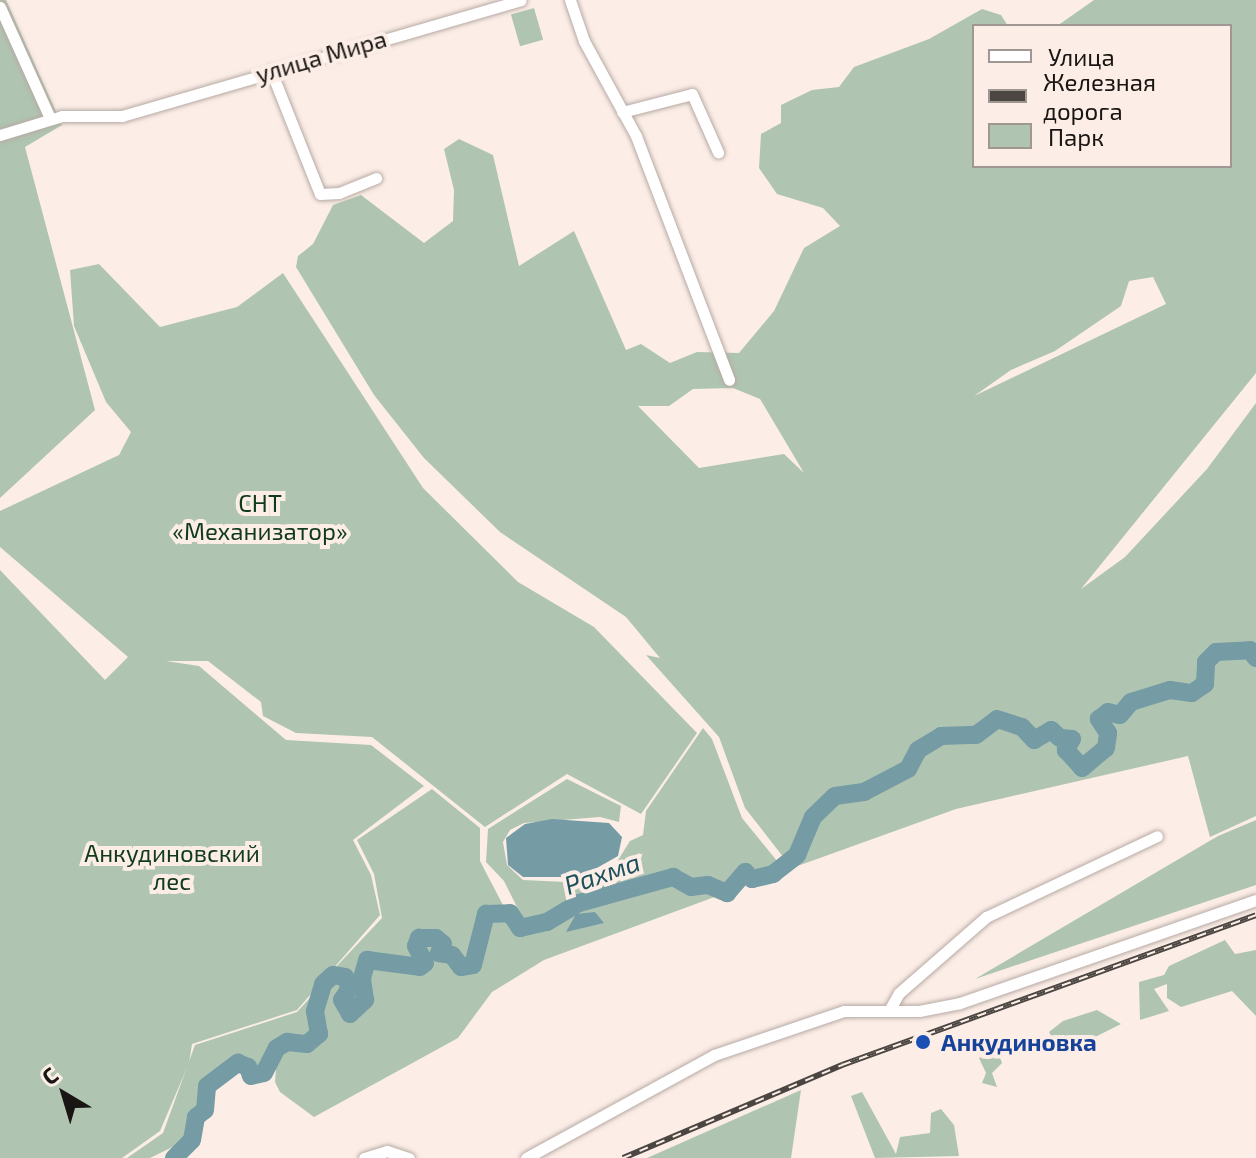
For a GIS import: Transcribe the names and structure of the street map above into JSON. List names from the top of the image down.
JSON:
{
  "streets": {
    "street": ["улица Мира"]
  },
  "water": ["Рахма"],
  "parks": ["СНТ «Механизатор»", "Анкудиновский лес"],
  "places": ["Анкудиновка"],
  "legend": ["Улица", "Железная дорога", "Парк"],
  "north": "top left"
}
